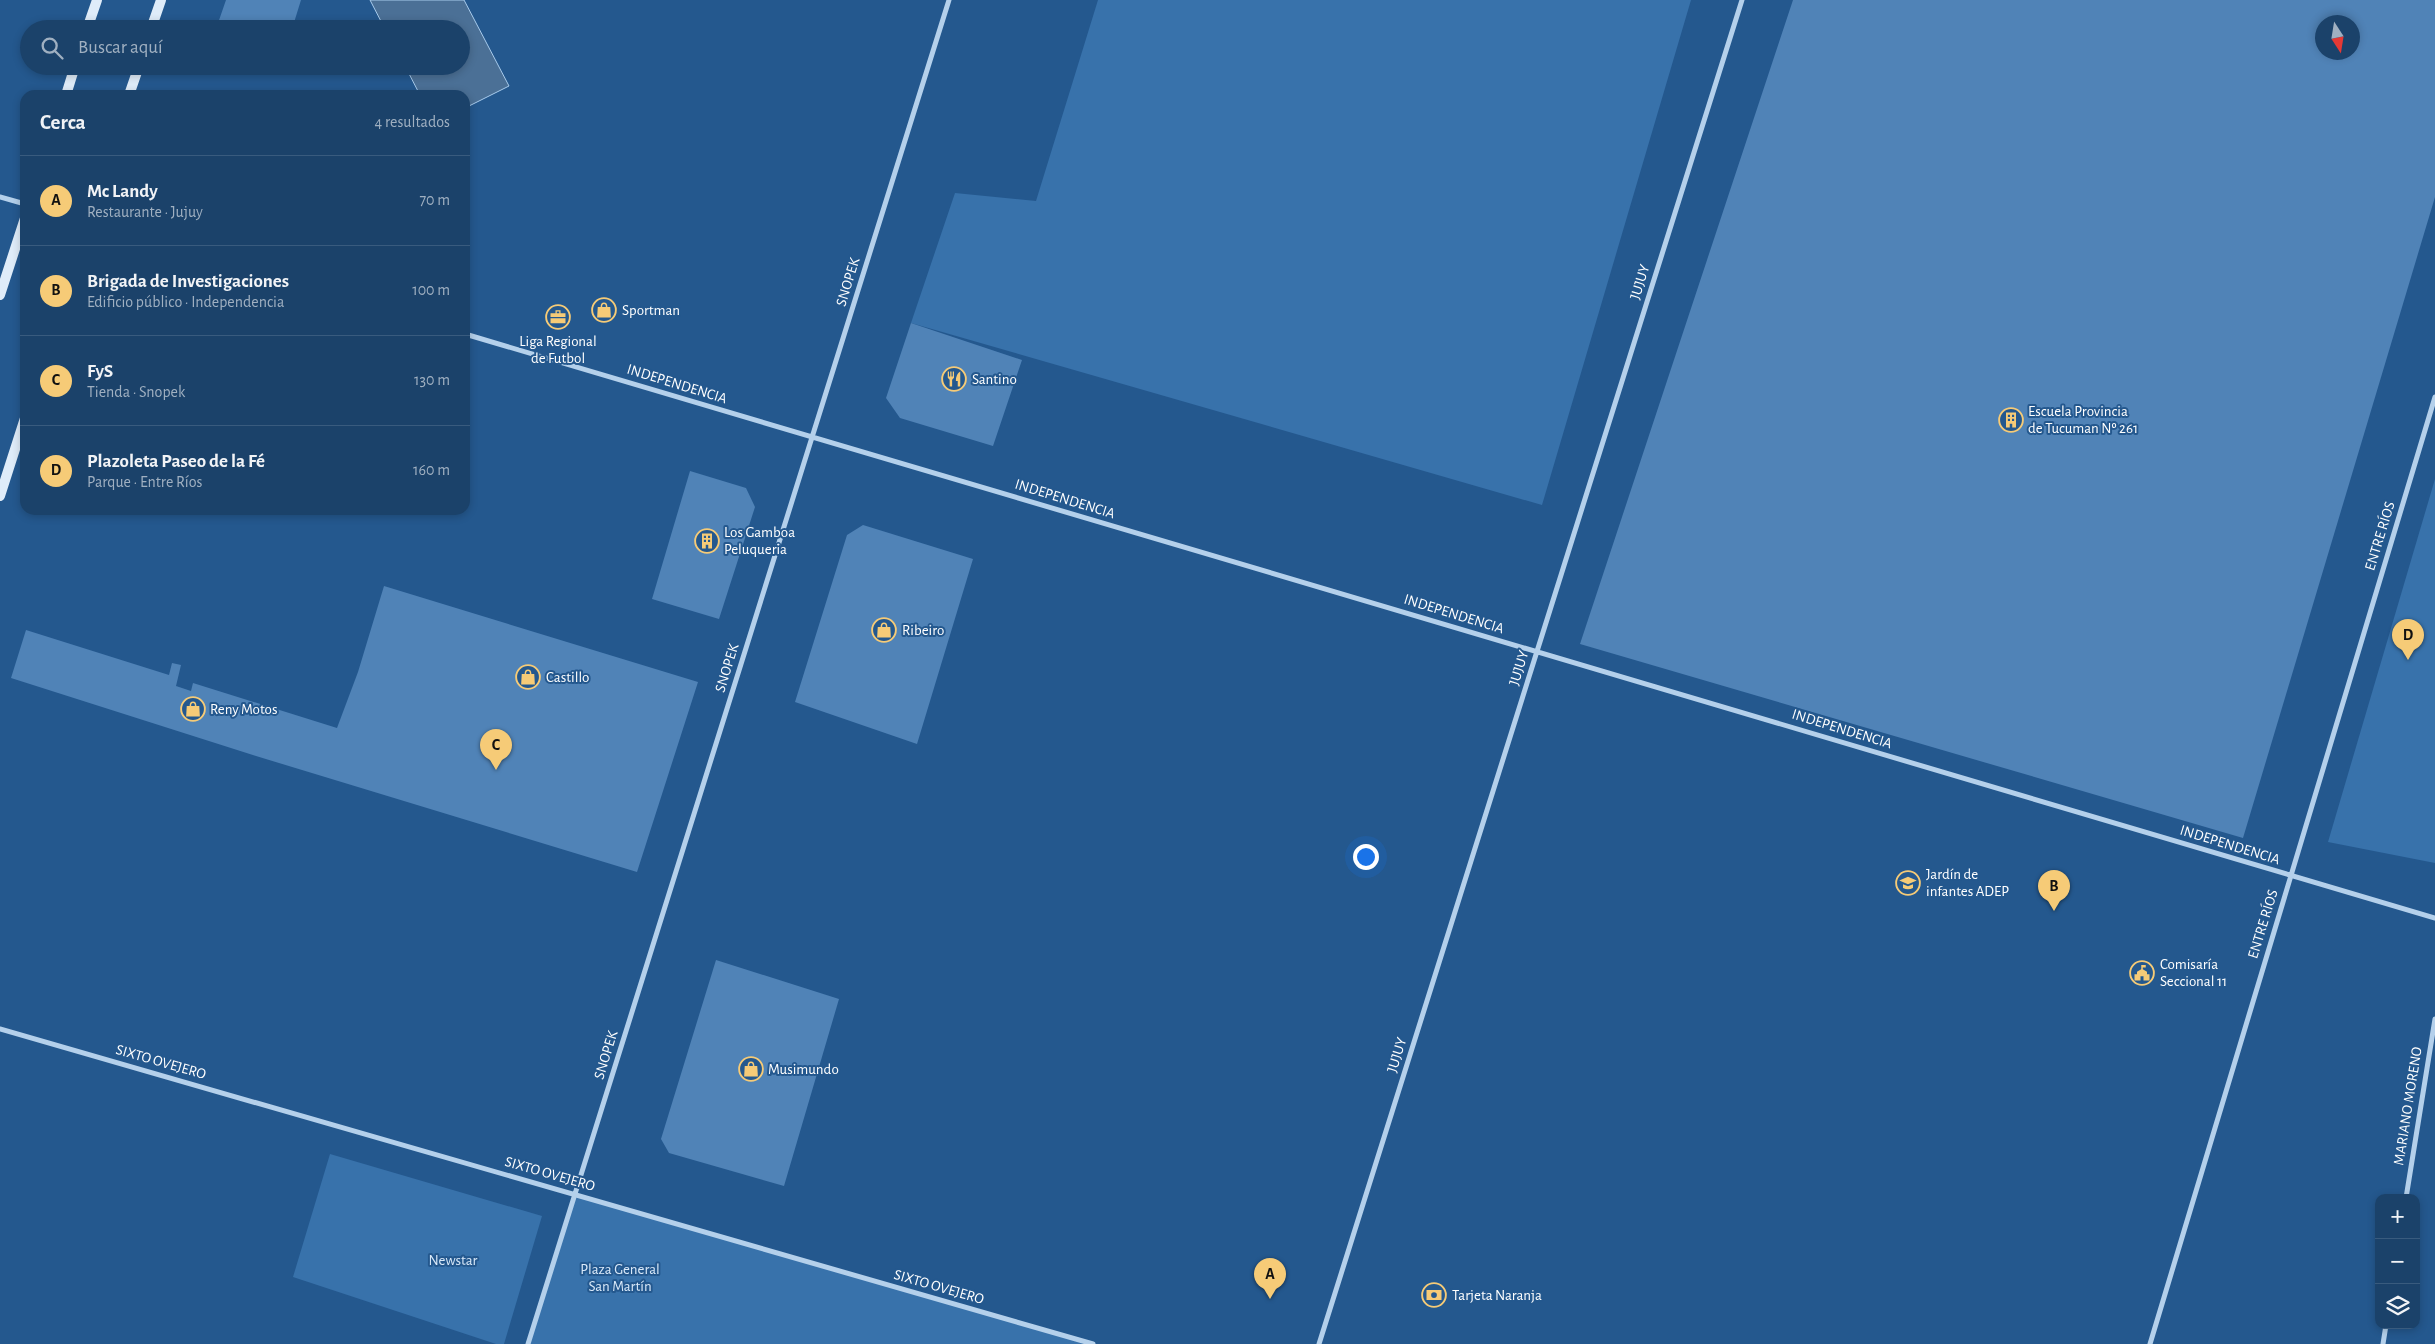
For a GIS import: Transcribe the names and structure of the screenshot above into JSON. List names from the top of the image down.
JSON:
{
  "streets": {
    "street": [
      "SNOPEK",
      "JUJUY",
      "INDEPENDENCIA",
      "ENTRE RÍOS",
      "SIXTO OVEJERO",
      "MARIANO MORENO"
    ]
  },
  "crossings": [
    ["SNOPEK", "INDEPENDENCIA"],
    ["SNOPEK", "SIXTO OVEJERO"],
    ["JUJUY", "INDEPENDENCIA"],
    ["INDEPENDENCIA", "ENTRE RÍOS"]
  ],
  "parks": ["Newstar", "Plaza General San Martín"],
  "places": {
    "shop": [
      "Sportman",
      "Ribeiro",
      "Castillo",
      "Reny Motos",
      "Musimundo"
    ],
    "office": ["Liga Regional de Futbol"],
    "restaurant": ["Santino"],
    "building": ["Escuela Provincia de Tucuman Nº 261", "Los Gamboa Peluqueria"],
    "school or university": ["Jardín de infantes ADEP"],
    "public building": ["Comisaría Seccional 11"],
    "bank": ["Tarjeta Naranja"]
  },
  "north": "bottom",
  "page": {
    "search": "Buscar aquí",
    "heading": ["Cerca", "4 resultados"],
    "list": [
      {
        "mark": "A",
        "name": "Mc Landy",
        "note": "Restaurante · Jujuy",
        "value": "70 m"
      },
      {
        "mark": "B",
        "name": "Brigada de Investigaciones",
        "note": "Edificio público · Independencia",
        "value": "100 m"
      },
      {
        "mark": "C",
        "name": "FyS",
        "note": "Tienda · Snopek",
        "value": "130 m"
      },
      {
        "mark": "D",
        "name": "Plazoleta Paseo de la Fé",
        "note": "Parque · Entre Ríos",
        "value": "160 m"
      }
    ],
    "pins": [
      "D",
      "C",
      "B",
      "A"
    ],
    "map_buttons": ["+", "−"]
  }
}
